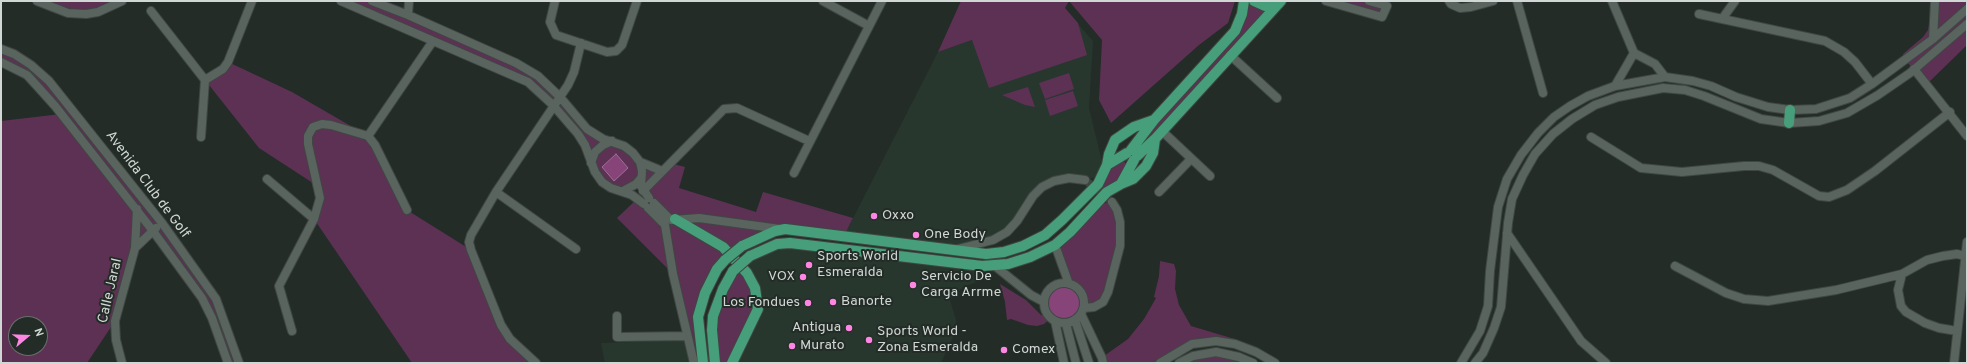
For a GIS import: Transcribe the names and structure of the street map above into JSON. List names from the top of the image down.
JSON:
{
  "streets": {
    "street": ["Avenida Club de Golf", "Calle Jaral"]
  },
  "crossings": [
    ["Avenida Club de Golf", "Calle Jaral"]
  ],
  "places": [
    "Oxxo",
    "One Body",
    "Sports World Esmeralda",
    "VOX",
    "Servicio De Carga Arrme",
    "Banorte",
    "Los Fondues",
    "Antigua",
    "Sports World - Zona Esmeralda",
    "Murato",
    "Comex"
  ],
  "north": "right"
}
